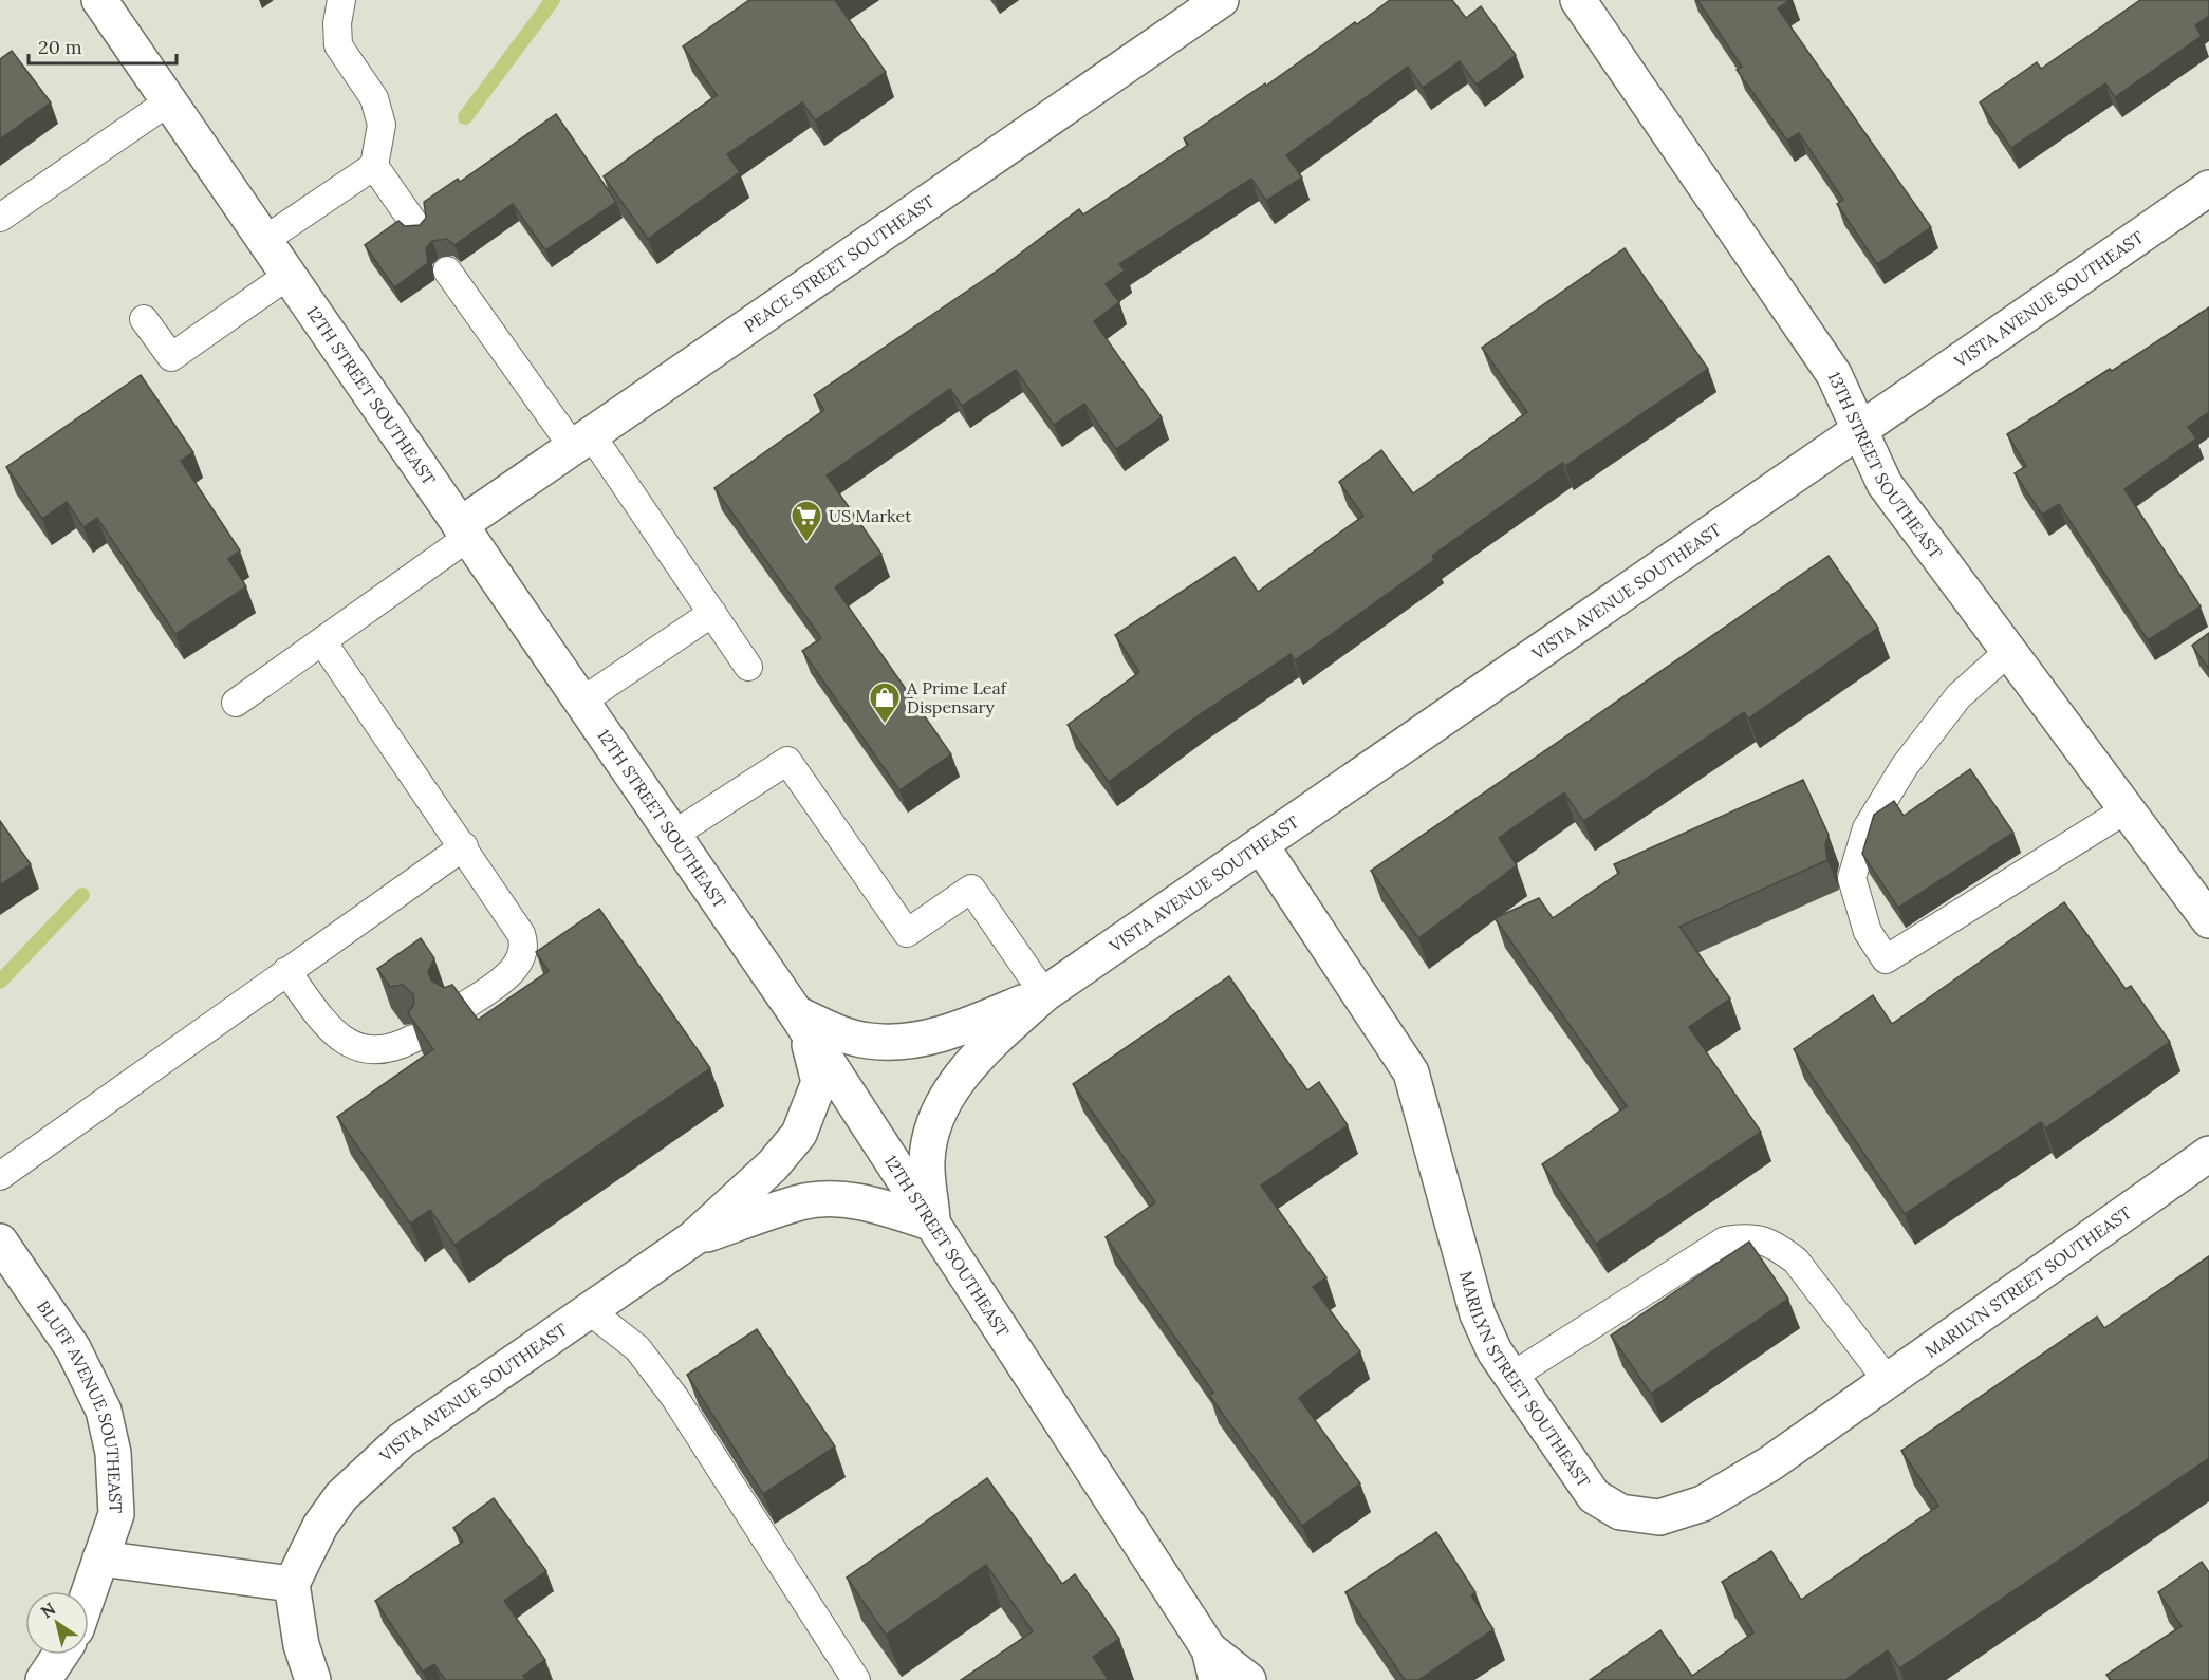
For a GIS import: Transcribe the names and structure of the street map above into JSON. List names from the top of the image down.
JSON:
{
  "streets": {
    "street": [
      "PEACE STREET SOUTHEAST",
      "VISTA AVENUE SOUTHEAST",
      "12TH STREET SOUTHEAST",
      "13TH STREET SOUTHEAST",
      "MARILYN STREET SOUTHEAST",
      "BLUFF AVENUE SOUTHEAST"
    ]
  },
  "crossings": [
    ["PEACE STREET SOUTHEAST", "12TH STREET SOUTHEAST"],
    ["VISTA AVENUE SOUTHEAST", "12TH STREET SOUTHEAST"],
    ["VISTA AVENUE SOUTHEAST", "13TH STREET SOUTHEAST"],
    ["VISTA AVENUE SOUTHEAST", "MARILYN STREET SOUTHEAST"]
  ],
  "places": {
    "supermarket": ["US Market"],
    "shop": ["A Prime Leaf Dispensary"]
  },
  "scale_bar": "20 m",
  "north": "top left"
}
